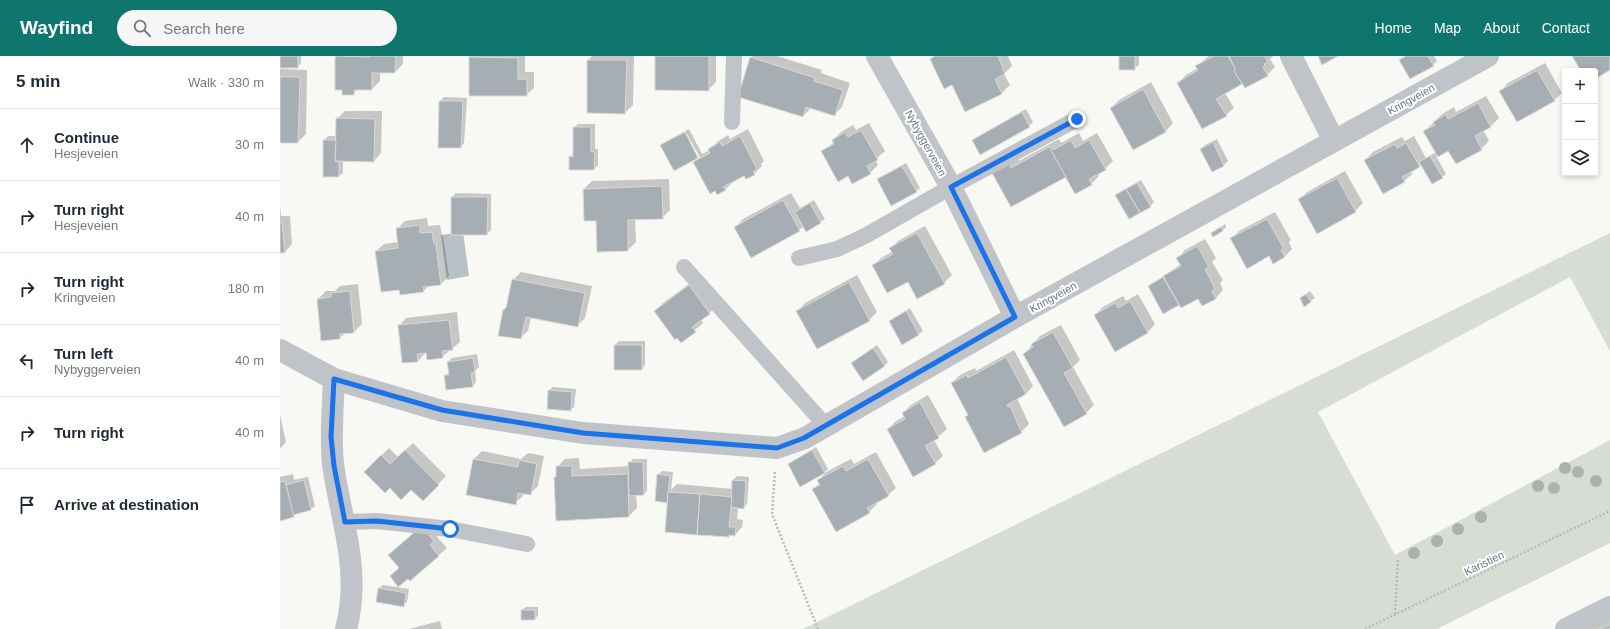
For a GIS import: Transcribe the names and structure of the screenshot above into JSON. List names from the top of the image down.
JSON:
{
  "streets": {
    "street": ["Kringveien", "Nybyggerveien"],
    "path": ["Karistien"]
  },
  "crossings": [
    ["Kringveien", "Nybyggerveien"]
  ],
  "page": {
    "header": "Wayfind",
    "search": "Search here",
    "nav": [
      "Home",
      "Map",
      "About",
      "Contact"
    ],
    "heading": ["5 min", "Walk · 330 m"],
    "map_buttons": ["+", "−"],
    "list": [
      ["Continue", "Hesjeveien", "30 m"],
      ["Turn right", "Hesjeveien", "40 m"],
      ["Turn right", "Kringveien", "180 m"],
      ["Turn left", "Nybyggerveien", "40 m"],
      ["Turn right", "40 m"],
      "Arrive at destination"
    ]
  }
}
